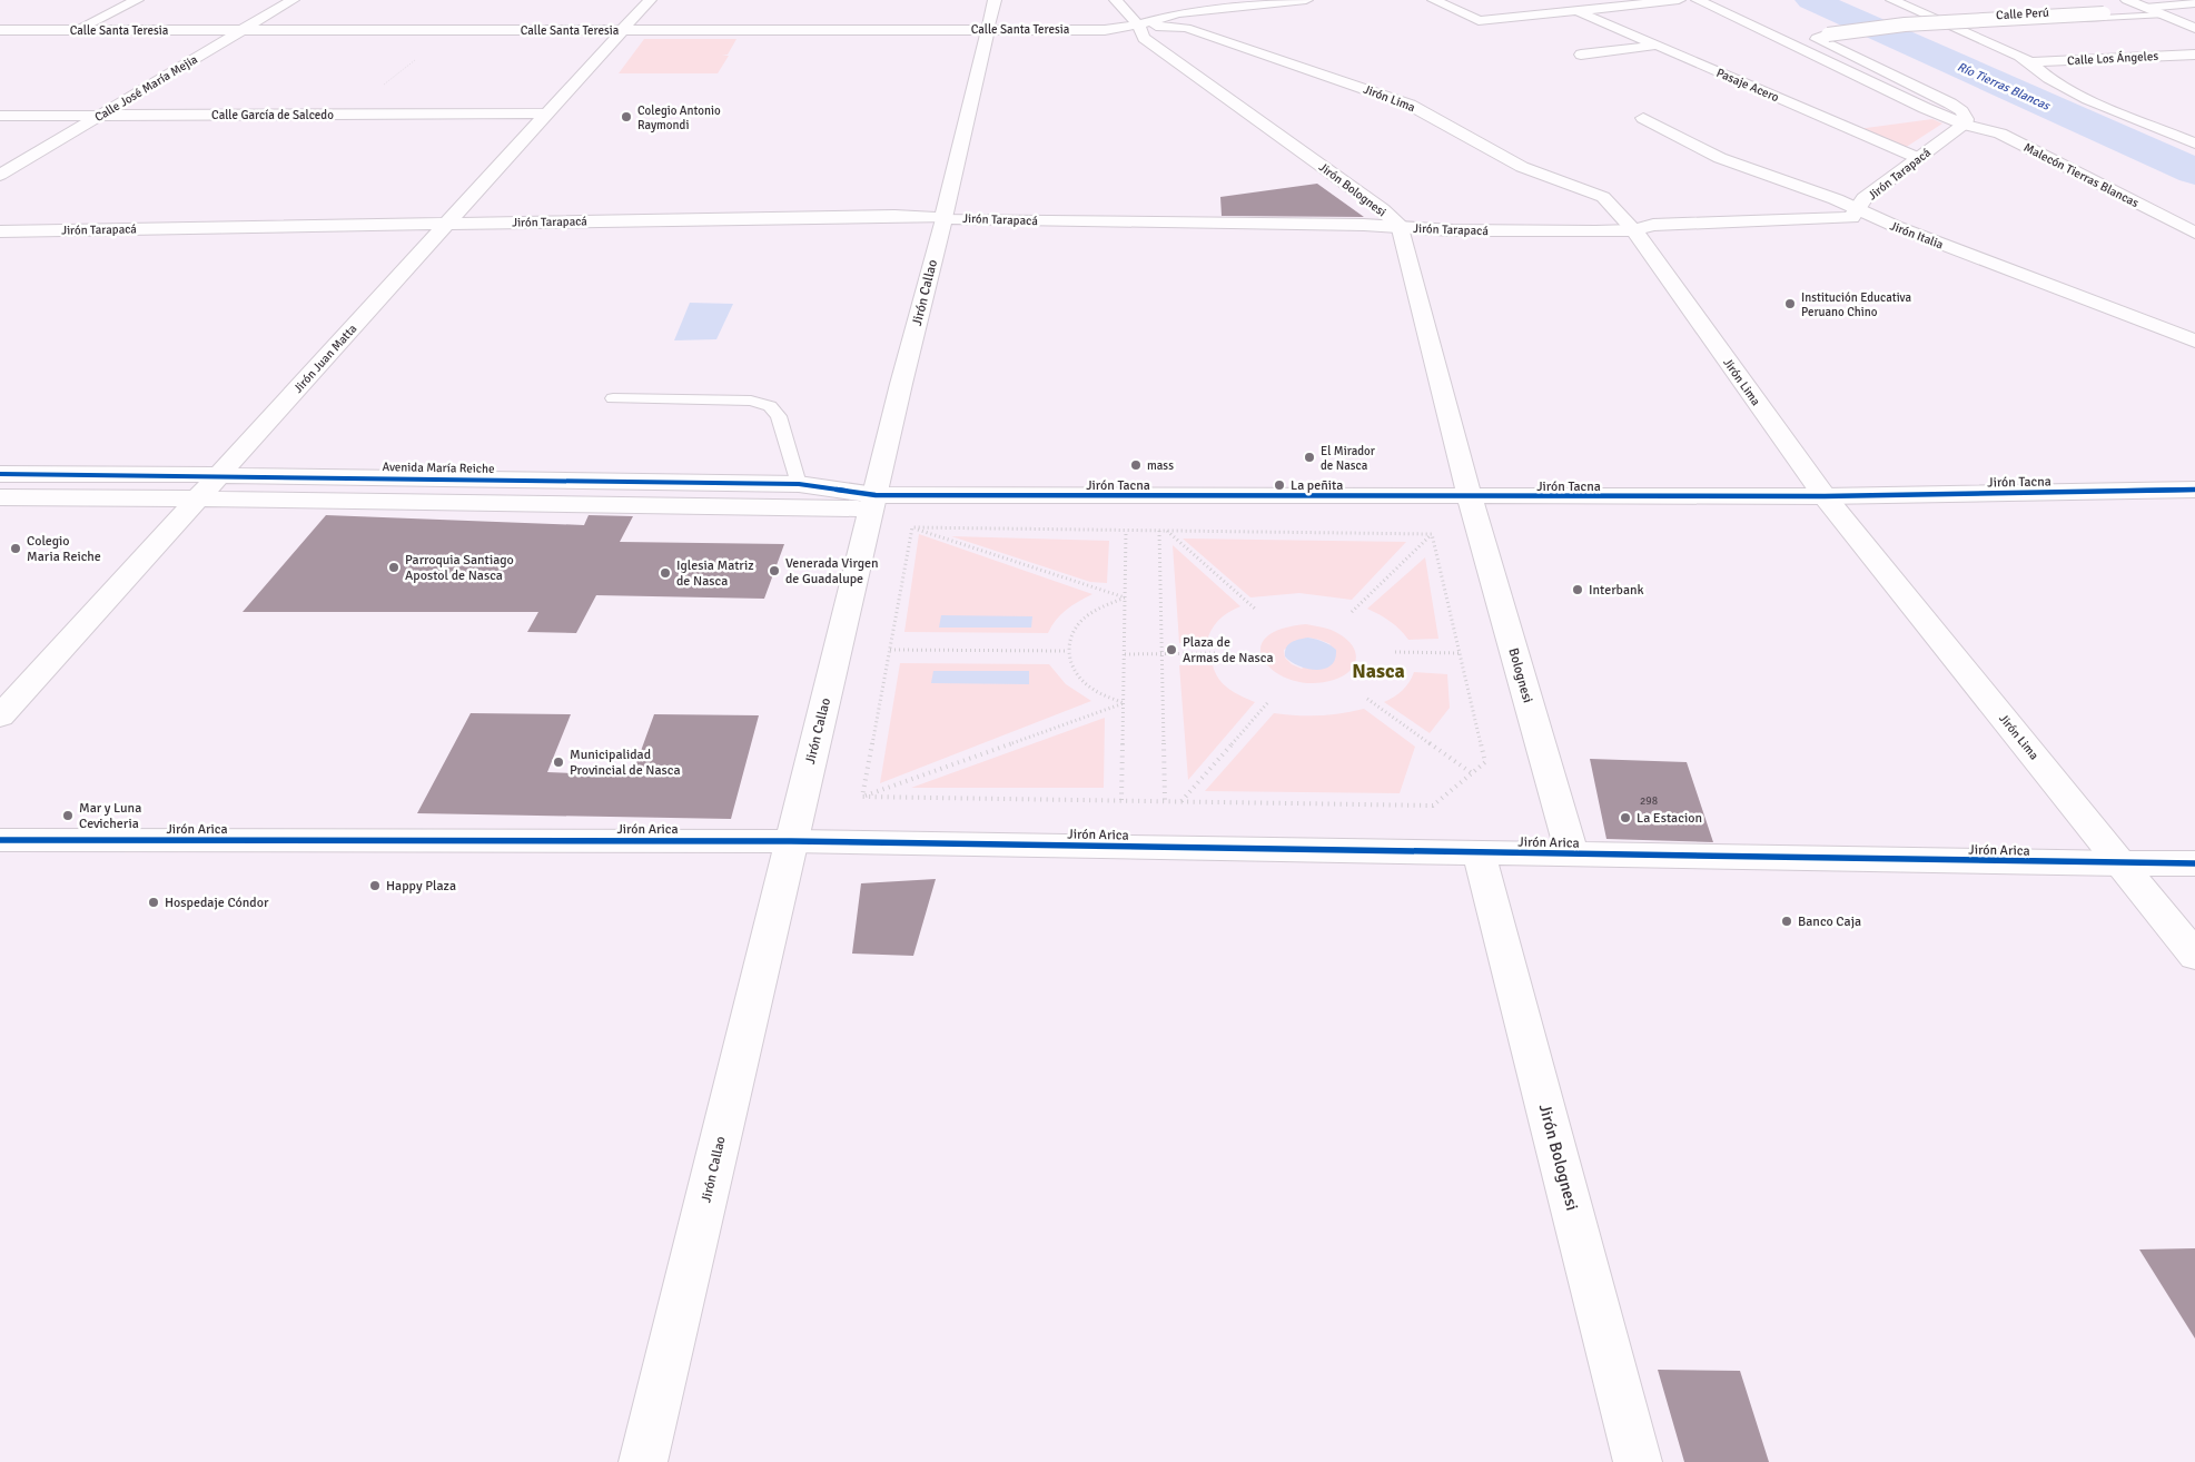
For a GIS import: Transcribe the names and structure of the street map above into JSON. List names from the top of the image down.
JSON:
{
  "streets": {
    "street": [
      "Calle Santa Teresia",
      "Calle Los Ángeles",
      "Pasaje Acero",
      "Calle José María Mejia",
      "Jirón Lima",
      "Calle García de Salcedo",
      "Jirón Tarapacá",
      "Malecón Tierras Blancas",
      "Jirón Bolognesi",
      "Jirón Italia",
      "Jirón Callao",
      "Jirón Juan Matta",
      "Avenida María Reiche",
      "Jirón Tacna",
      "Bolognesi",
      "Jirón Arica"
    ],
    "lane": ["Calle Perú"]
  },
  "crossings": [
    ["Calle Santa Teresia", "Calle José María Mejia"],
    ["Calle Santa Teresia", "Jirón Lima"],
    ["Calle Santa Teresia", "Jirón Bolognesi"],
    ["Calle Santa Teresia", "Jirón Callao"],
    ["Calle Santa Teresia", "Jirón Juan Matta"],
    ["Pasaje Acero", "Jirón Tarapacá"],
    ["Calle José María Mejia", "Calle García de Salcedo"],
    ["Jirón Lima", "Jirón Tarapacá"],
    ["Jirón Lima", "Jirón Bolognesi"],
    ["Jirón Lima", "Jirón Tacna"],
    ["Jirón Lima", "Jirón Arica"],
    ["Calle García de Salcedo", "Jirón Juan Matta"],
    ["Jirón Tarapacá", "Malecón Tierras Blancas"],
    ["Jirón Tarapacá", "Jirón Bolognesi"],
    ["Jirón Tarapacá", "Jirón Italia"],
    ["Jirón Tarapacá", "Jirón Callao"],
    ["Jirón Tarapacá", "Jirón Juan Matta"],
    ["Jirón Bolognesi", "Jirón Tacna"],
    ["Jirón Bolognesi", "Bolognesi"],
    ["Jirón Bolognesi", "Jirón Arica"],
    ["Jirón Callao", "Avenida María Reiche"],
    ["Jirón Callao", "Jirón Tacna"],
    ["Jirón Callao", "Jirón Arica"],
    ["Jirón Juan Matta", "Avenida María Reiche"],
    ["Avenida María Reiche", "Jirón Tacna"],
    ["Jirón Tacna", "Bolognesi"],
    ["Bolognesi", "Jirón Arica"]
  ],
  "districts": ["Nasca"],
  "water": ["Río Tierras Blancas"],
  "places": [
    "Colegio Antonio Raymondi",
    "Institución Educativa Peruano Chino",
    "El Mirador de Nasca",
    "mass",
    "La peñita",
    "Colegio Maria Reiche",
    "Parroquia Santiago Apostol de Nasca",
    "Venerada Virgen de Guadalupe",
    "Iglesia Matriz de Nasca",
    "Interbank",
    "Plaza de Armas de Nasca",
    "Municipalidad Provincial de Nasca",
    "Mar y Luna Cevicheria",
    "La Estacion",
    "Happy Plaza",
    "Hospedaje Cóndor",
    "Banco Caja"
  ],
  "house_numbers": ["298"]
}
